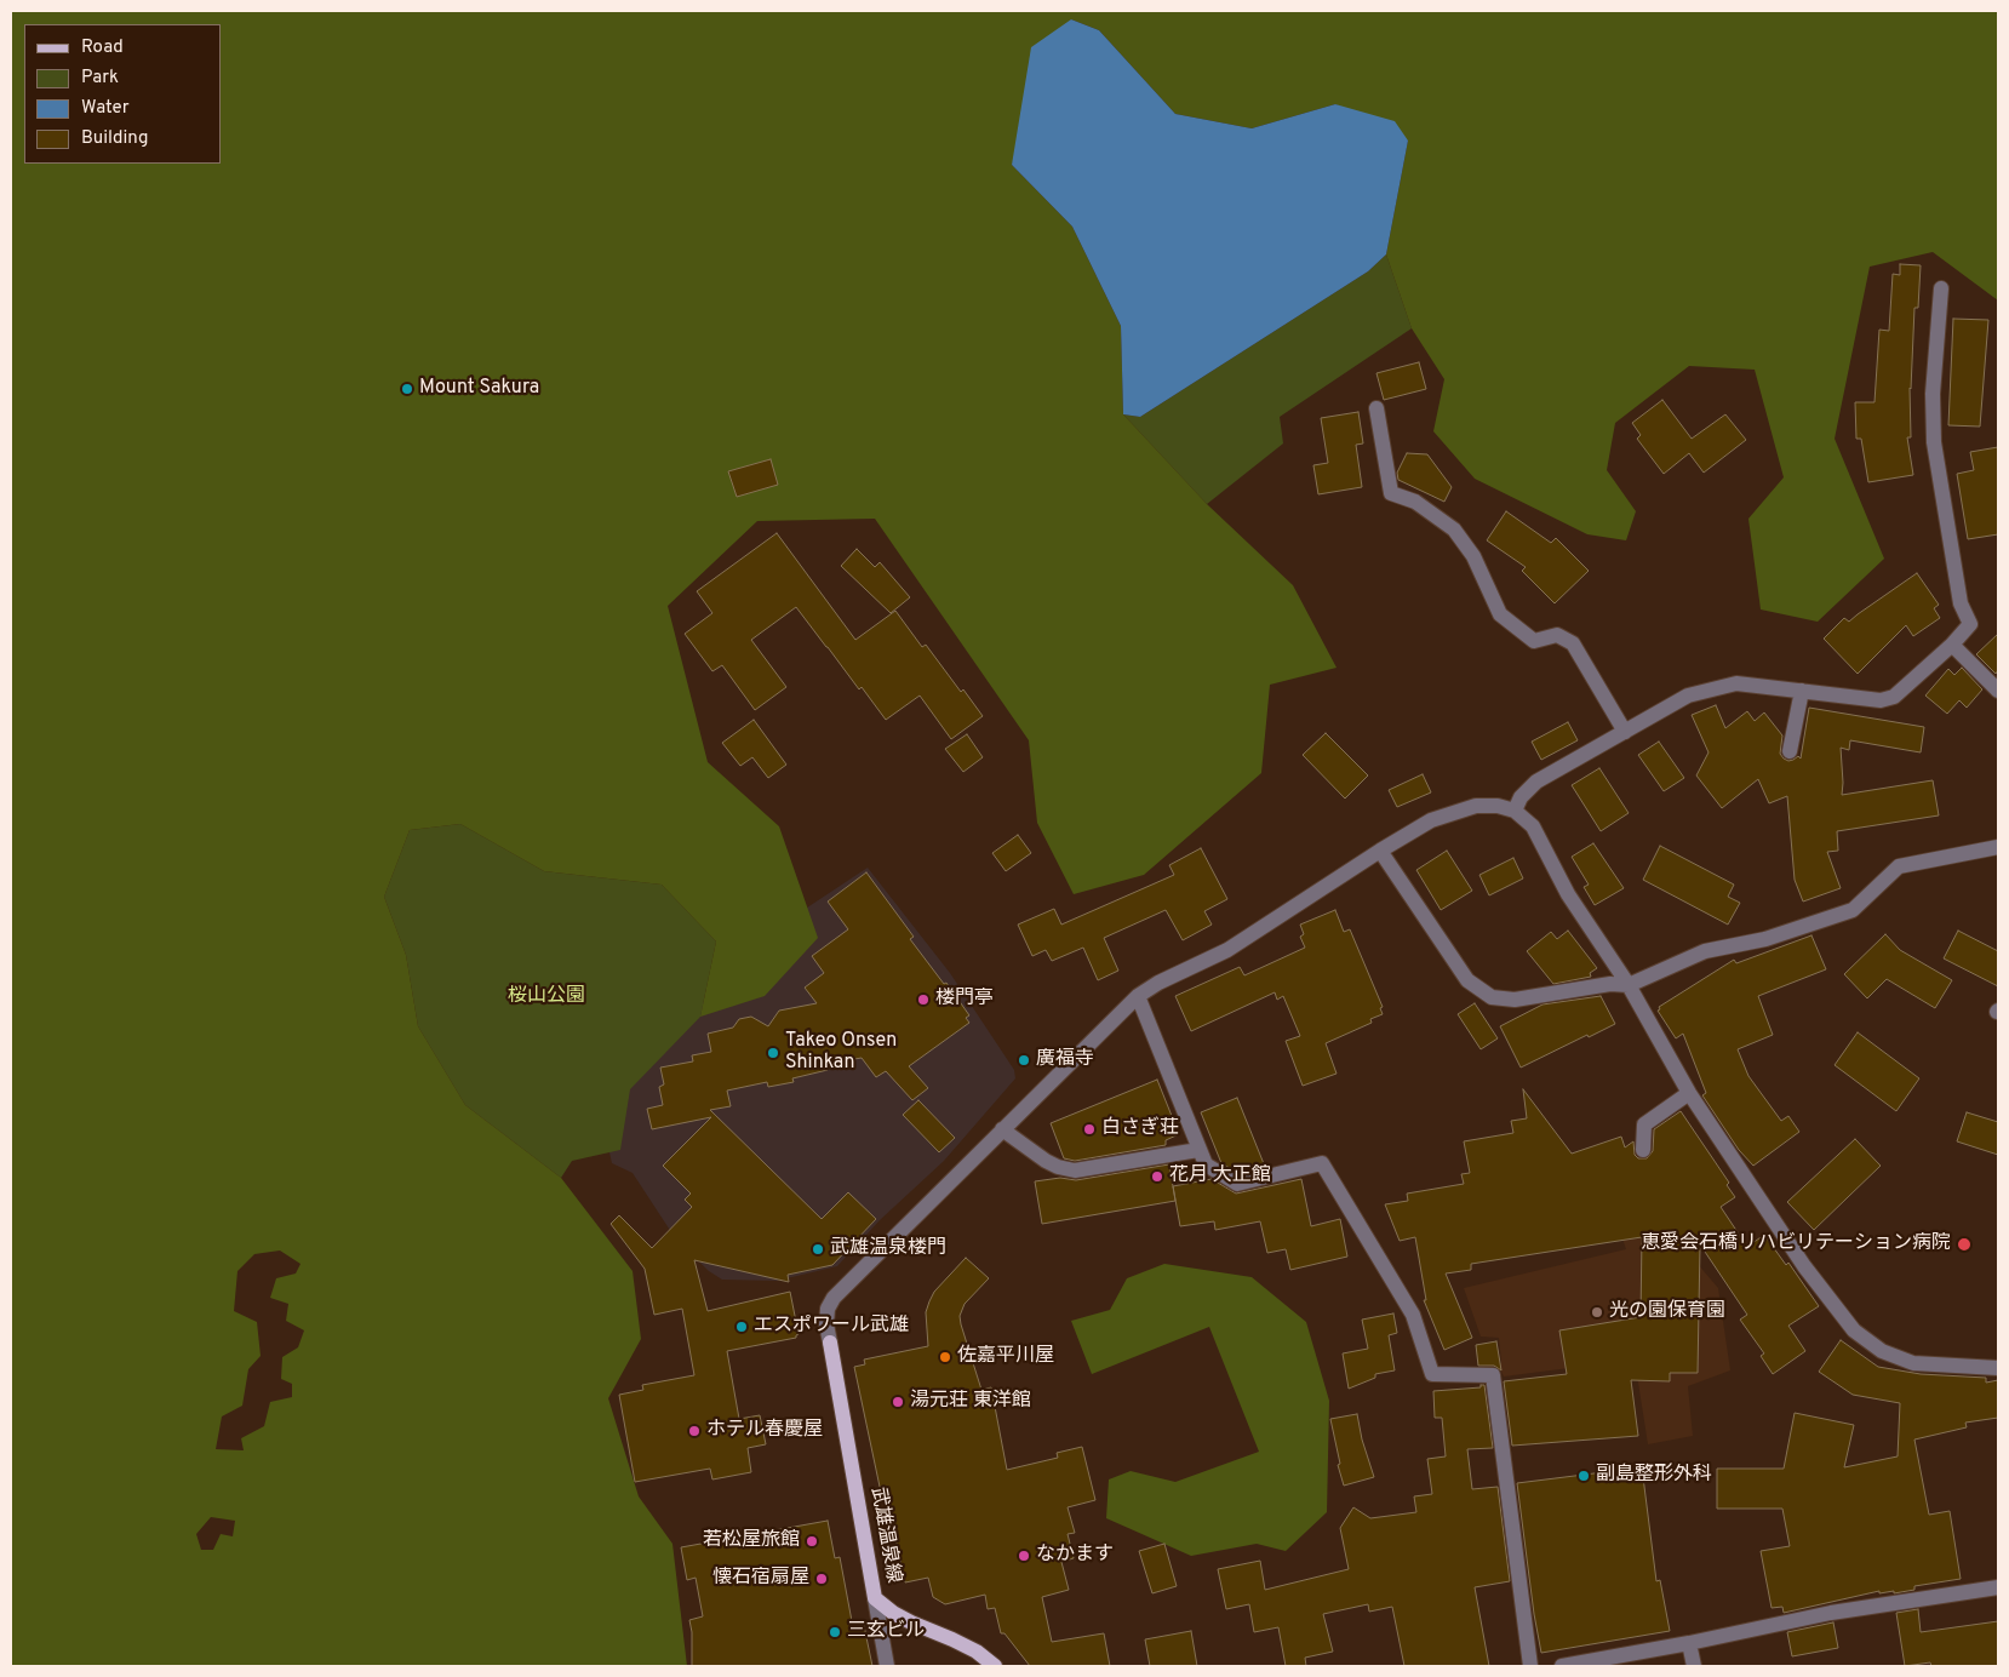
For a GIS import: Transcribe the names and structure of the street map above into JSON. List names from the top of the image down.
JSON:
{
  "streets": {
    "main road": ["武雄温泉線"]
  },
  "parks": ["桜山公園"],
  "places": [
    "Mount Sakura",
    "楼門亭",
    "Takeo Onsen Shinkan",
    "廣福寺",
    "白さぎ荘",
    "花月 大正館",
    "恵愛会石橋リハビリテーション病院",
    "武雄温泉楼門",
    "光の園保育園",
    "エスポワール武雄",
    "佐嘉平川屋",
    "湯元荘 東洋館",
    "ホテル春慶屋",
    "副島整形外科",
    "若松屋旅館",
    "なかます",
    "懐石宿扇屋",
    "三玄ビル"
  ],
  "legend": [
    "Road",
    "Park",
    "Water",
    "Building"
  ]
}
